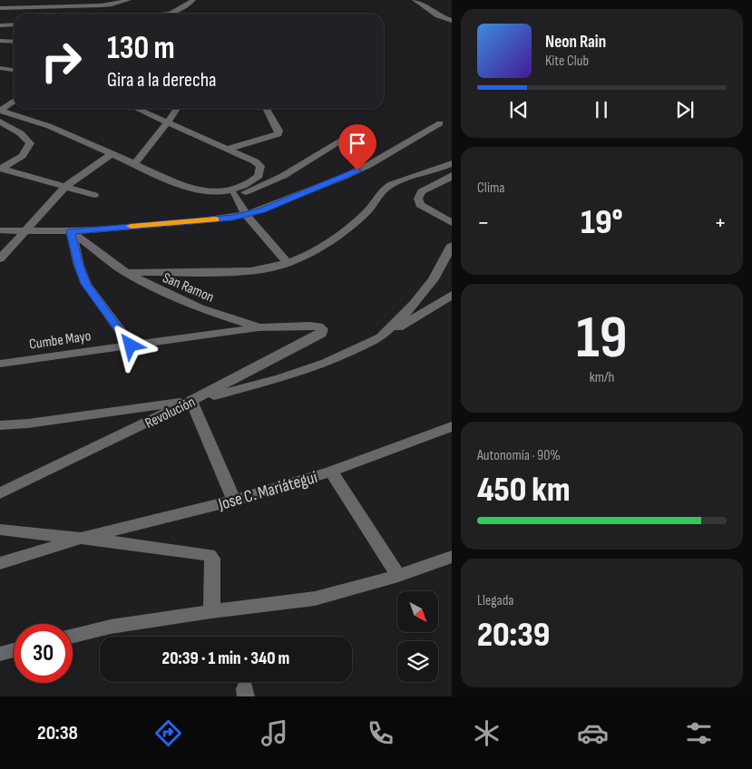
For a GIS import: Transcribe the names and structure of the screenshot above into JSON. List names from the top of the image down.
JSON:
{
  "streets": {
    "street": [
      "San Ramon",
      "Cumbe Mayo",
      "Revolución",
      "Jose C. Mariátegui"
    ]
  },
  "crossings": [
    ["San Ramon", "Cumbe Mayo"],
    ["San Ramon", "Revolución"]
  ],
  "north": "bottom right",
  "page": {
    "turn": ["130 m", "Gira a la derecha"],
    "song": ["Neon Rain", "Kite Club"],
    "tile": [
      "Clima",
      ["19", "km/h"],
      ["Autonomía · 90%", "450 km"],
      ["Llegada", "20:39"]
    ],
    "heat": ["−", "19°", "+"],
    "limit": "30",
    "trip": "20:39 · 1 min · 340 m",
    "tabs": "20:38"
  }
}
